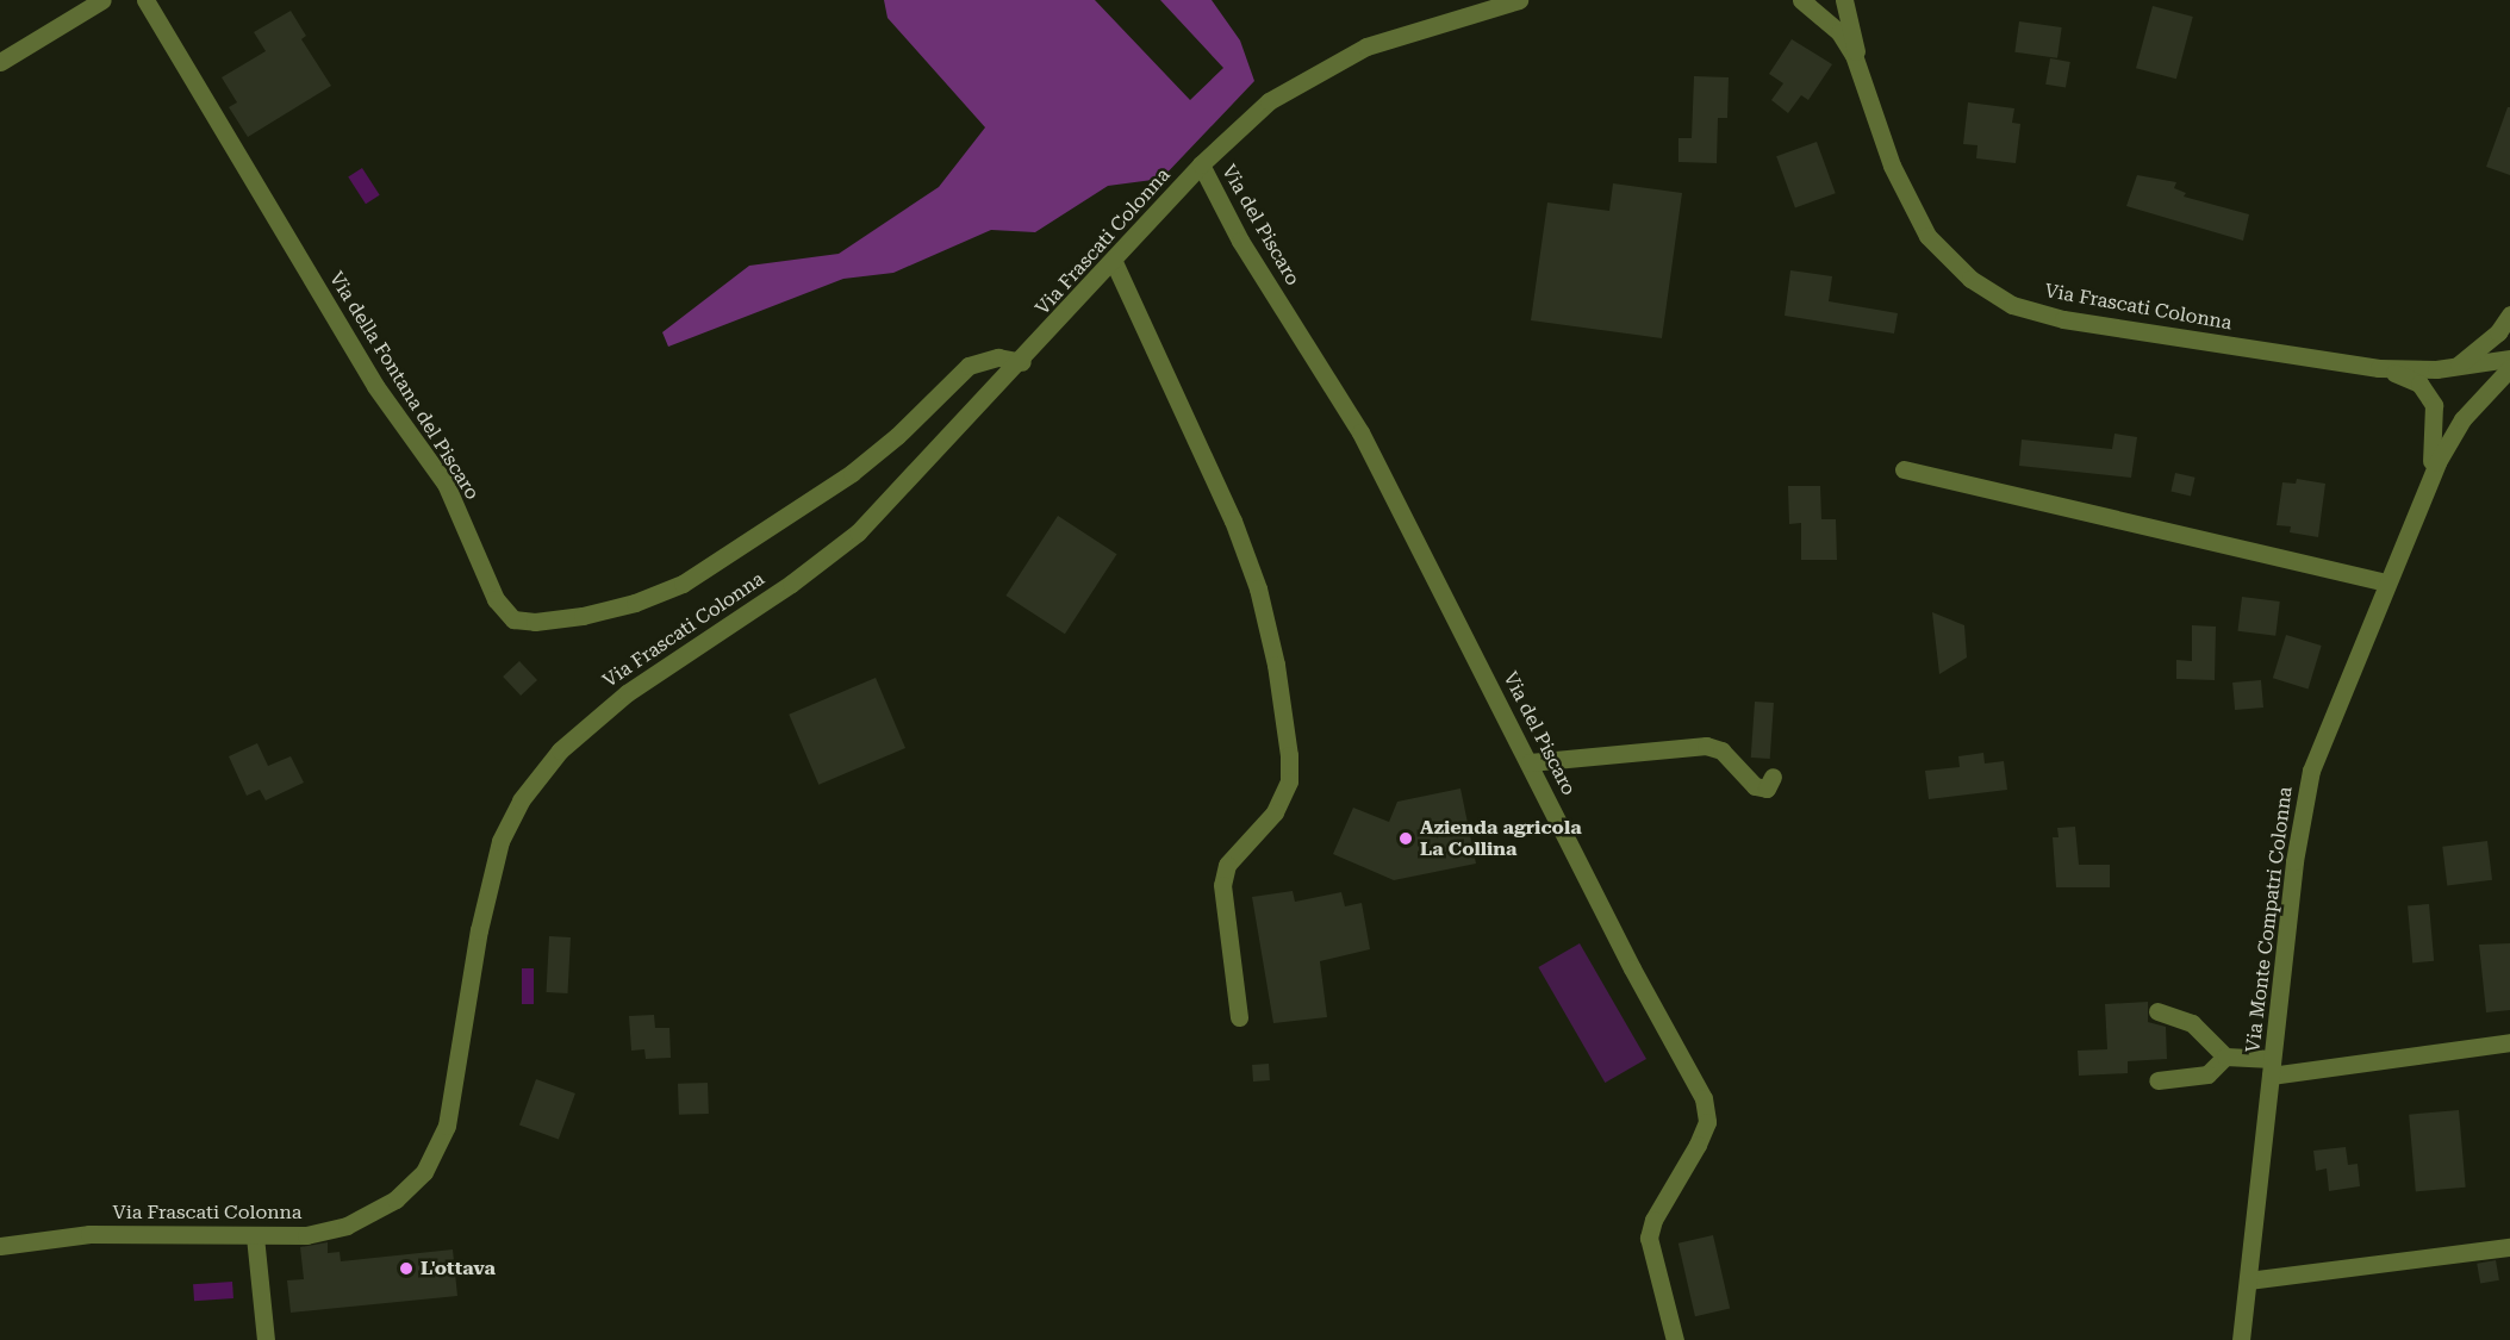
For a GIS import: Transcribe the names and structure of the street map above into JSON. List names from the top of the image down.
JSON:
{
  "streets": {
    "street": [
      "Via del Piscaro",
      "Via Frascati Colonna",
      "Via della Fontana del Piscaro",
      "Via Monte Compatri Colonna"
    ]
  },
  "crossings": [
    ["Via del Piscaro", "Via Frascati Colonna"],
    ["Via Frascati Colonna", "Via della Fontana del Piscaro"]
  ],
  "places": ["Azienda agricola La Collina", "L'ottava"]
}
